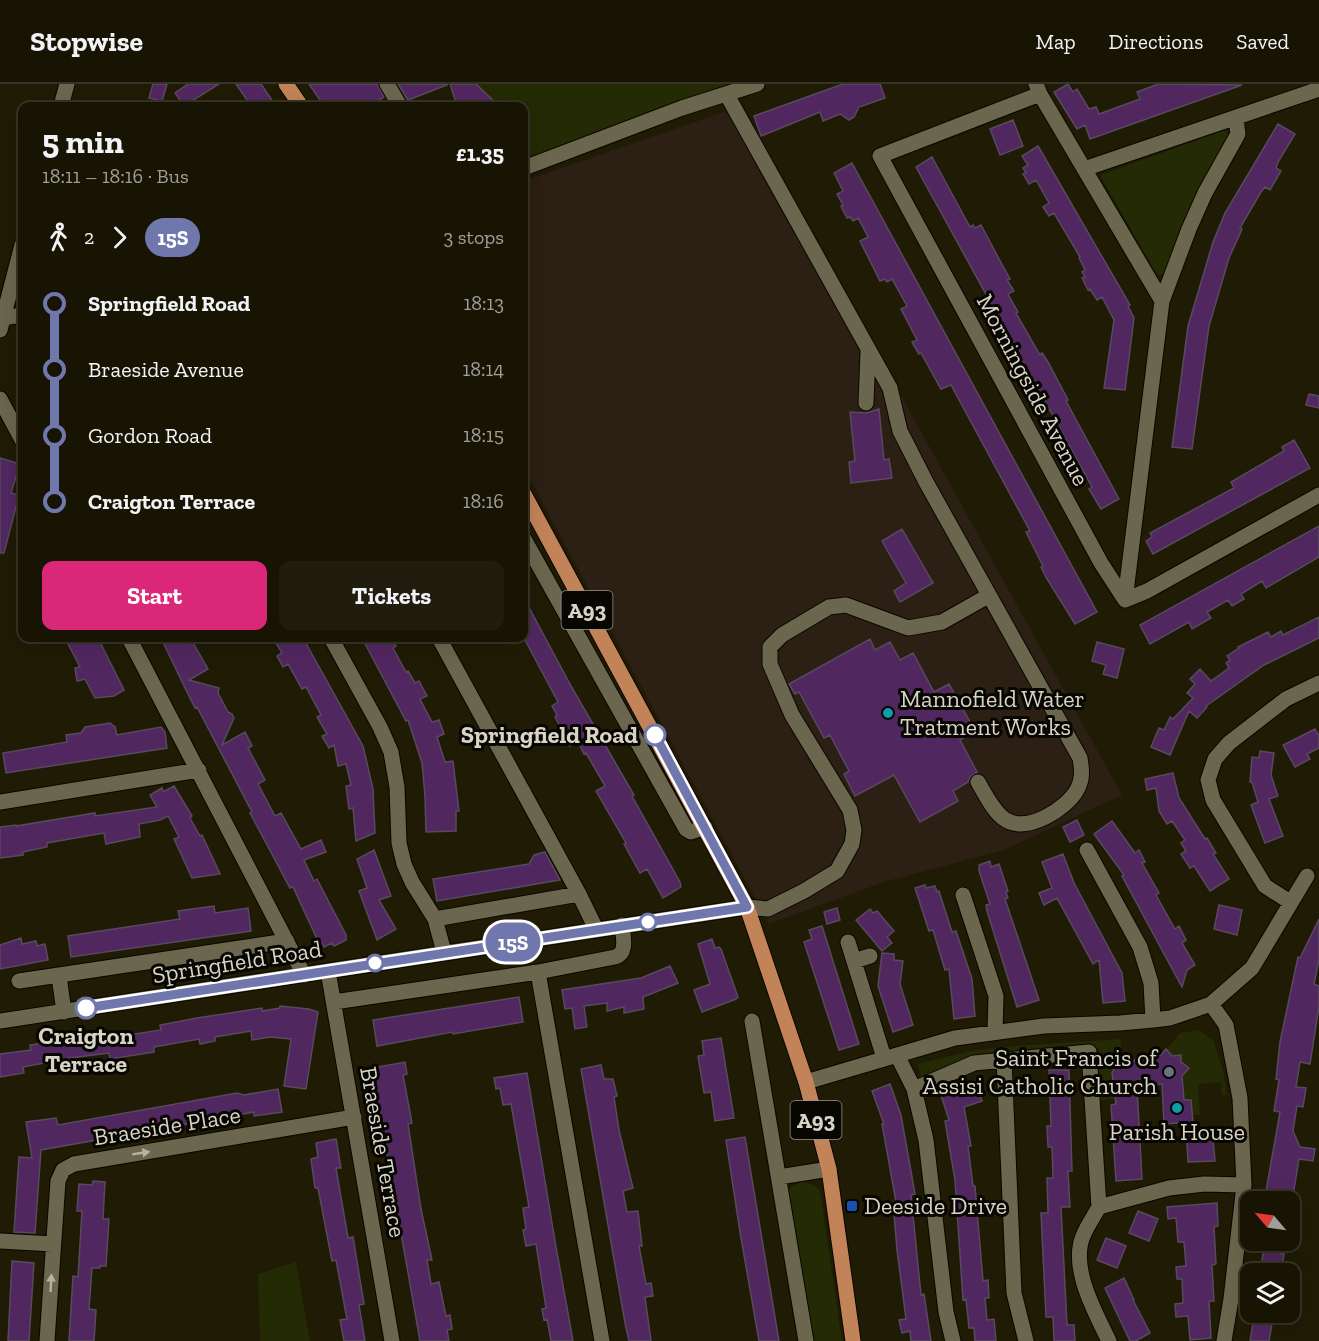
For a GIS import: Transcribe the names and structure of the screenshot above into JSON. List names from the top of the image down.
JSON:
{
  "streets": {
    "main road": ["A93"],
    "street": [
      "Morningside Avenue",
      "Springfield Road",
      "Braeside Place",
      "Braeside Terrace"
    ]
  },
  "crossings": [
    ["A93", "Springfield Road"],
    ["Springfield Road", "Braeside Terrace"],
    ["Braeside Place", "Braeside Terrace"]
  ],
  "one_way": ["Braeside Place"],
  "places": {
    "other": [
      "Mannofield Water Tratment Works",
      "Springfield Road",
      "Craigton Terrace",
      "Saint Francis of Assisi Catholic Church",
      "Parish House"
    ],
    "transit": ["Deeside Drive"]
  },
  "lines": ["bus line 15S"],
  "north": "top left",
  "page": {
    "header": "Stopwise",
    "nav": ["Map", "Directions", "Saved"],
    "on_map": "15S",
    "heading": ["5 min", "18:11 – 18:16 · Bus", "£1.35"],
    "legs": ["2", "15S", "3 stops"],
    "list": [
      {
        "name": "Springfield Road",
        "value": "18:13"
      },
      {
        "name": "Braeside Avenue",
        "value": "18:14"
      },
      {
        "name": "Gordon Road",
        "value": "18:15"
      },
      {
        "name": "Craigton Terrace",
        "value": "18:16"
      }
    ],
    "buttons": ["Start", "Tickets"]
  }
}
